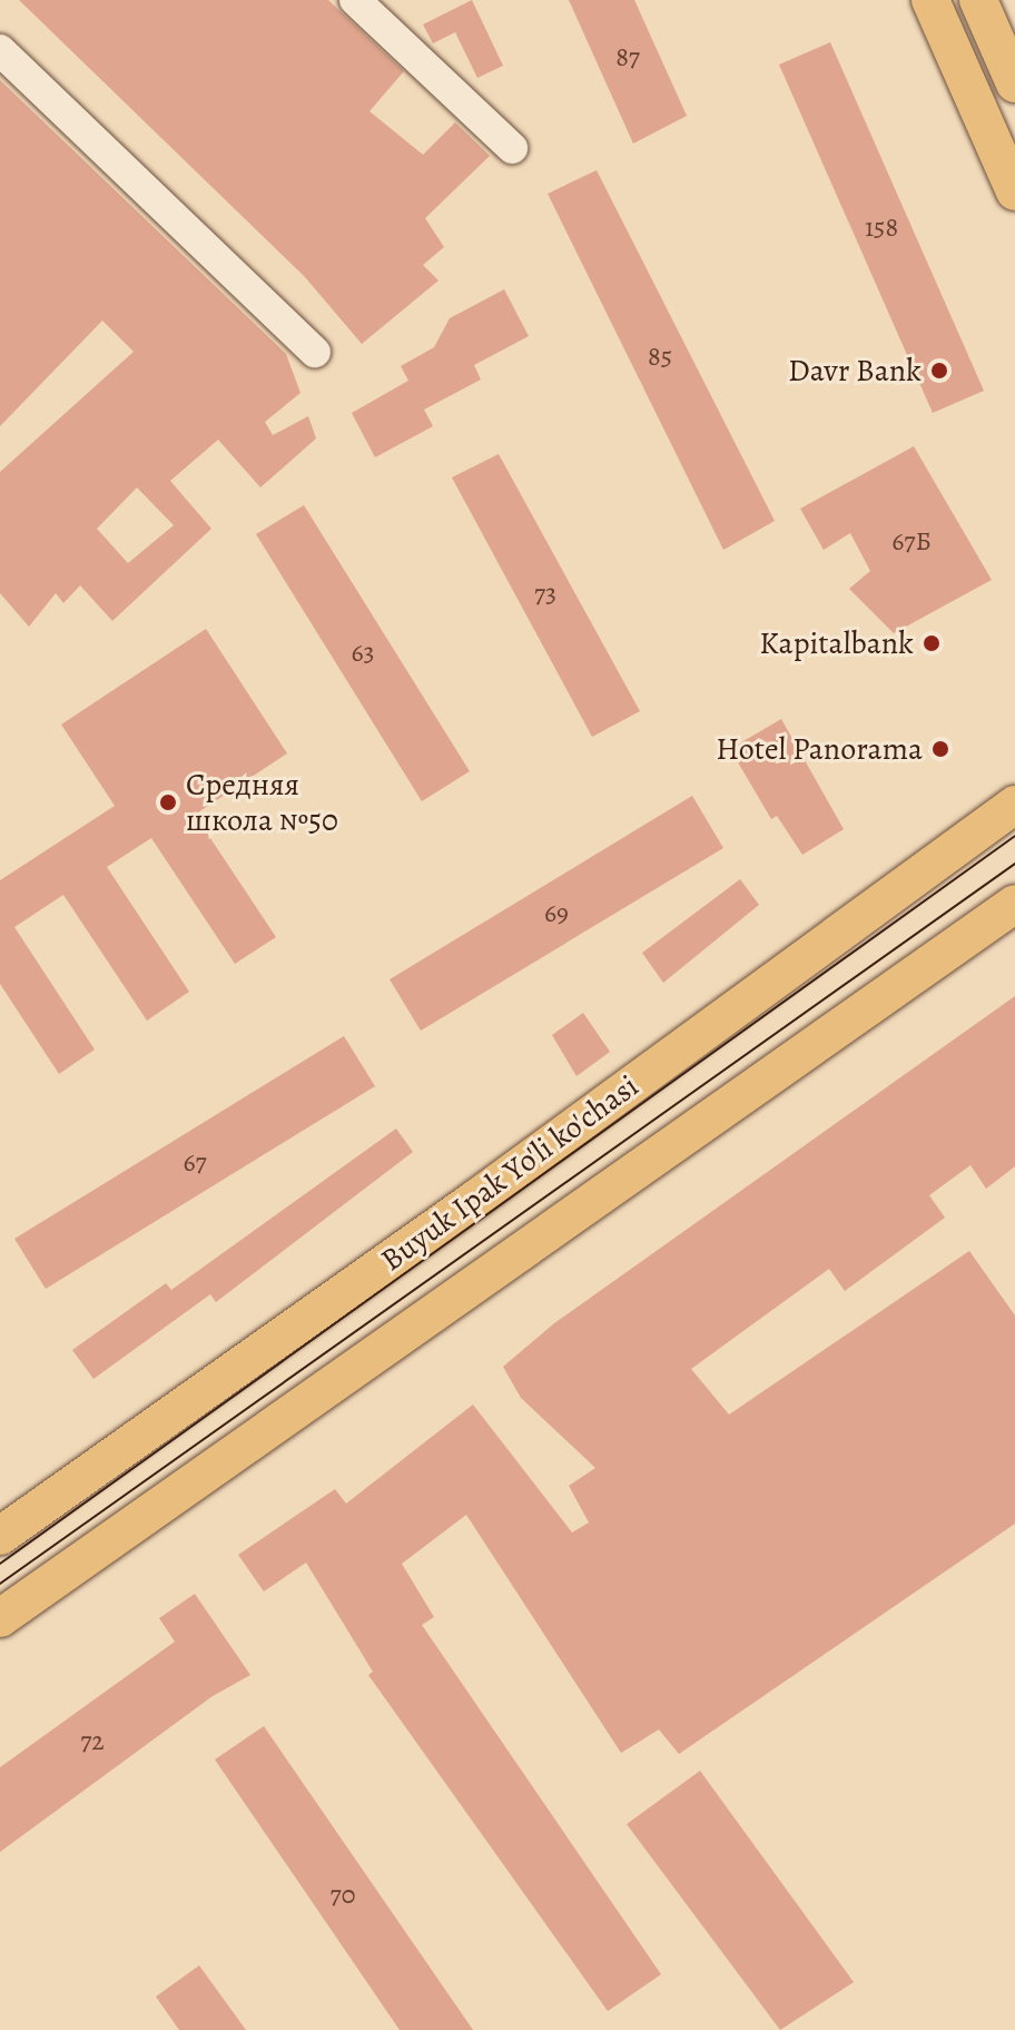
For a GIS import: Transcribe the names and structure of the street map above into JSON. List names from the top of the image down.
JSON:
{
  "streets": {
    "main road": ["Buyuk Ipak Yo'li ko'chasi"]
  },
  "places": [
    "Davr Bank",
    "Kapitalbank",
    "Hotel Panorama",
    "Средняя школа №50"
  ],
  "house_numbers": [
    "87",
    "158",
    "85",
    "67Б",
    "73",
    "63",
    "69",
    "67",
    "72",
    "70"
  ]
}
